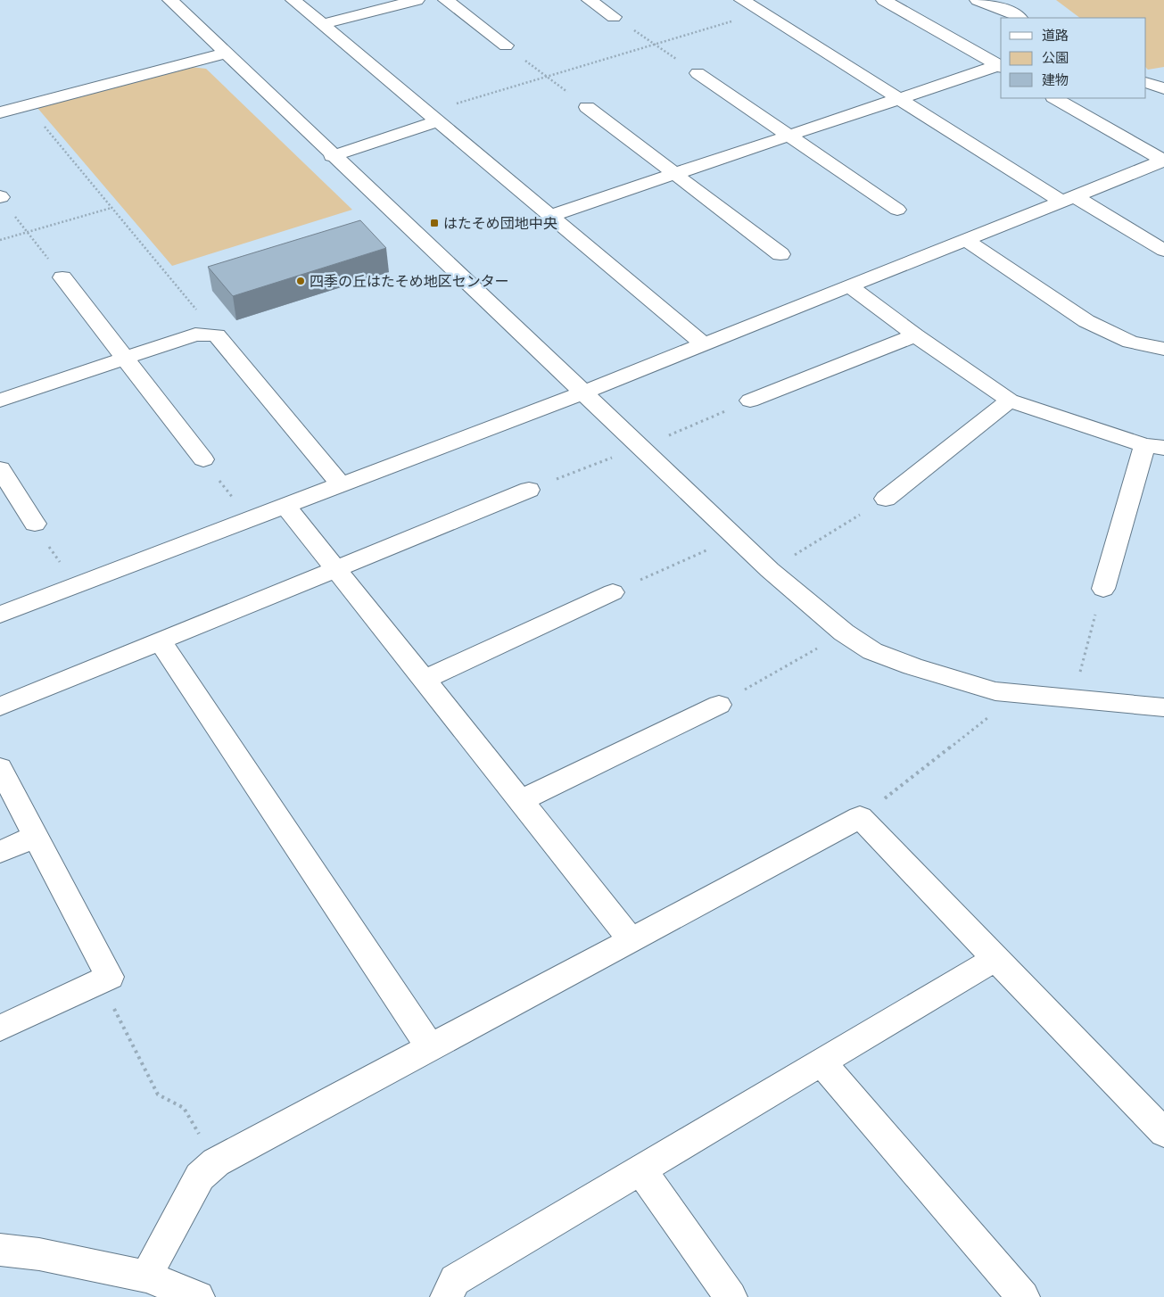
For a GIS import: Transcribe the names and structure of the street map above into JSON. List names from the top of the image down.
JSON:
{
  "places": {
    "transit": ["はたそめ団地中央"],
    "other": ["四季の丘はたそめ地区センター"]
  },
  "legend": ["道路", "公園", "建物"]
}
